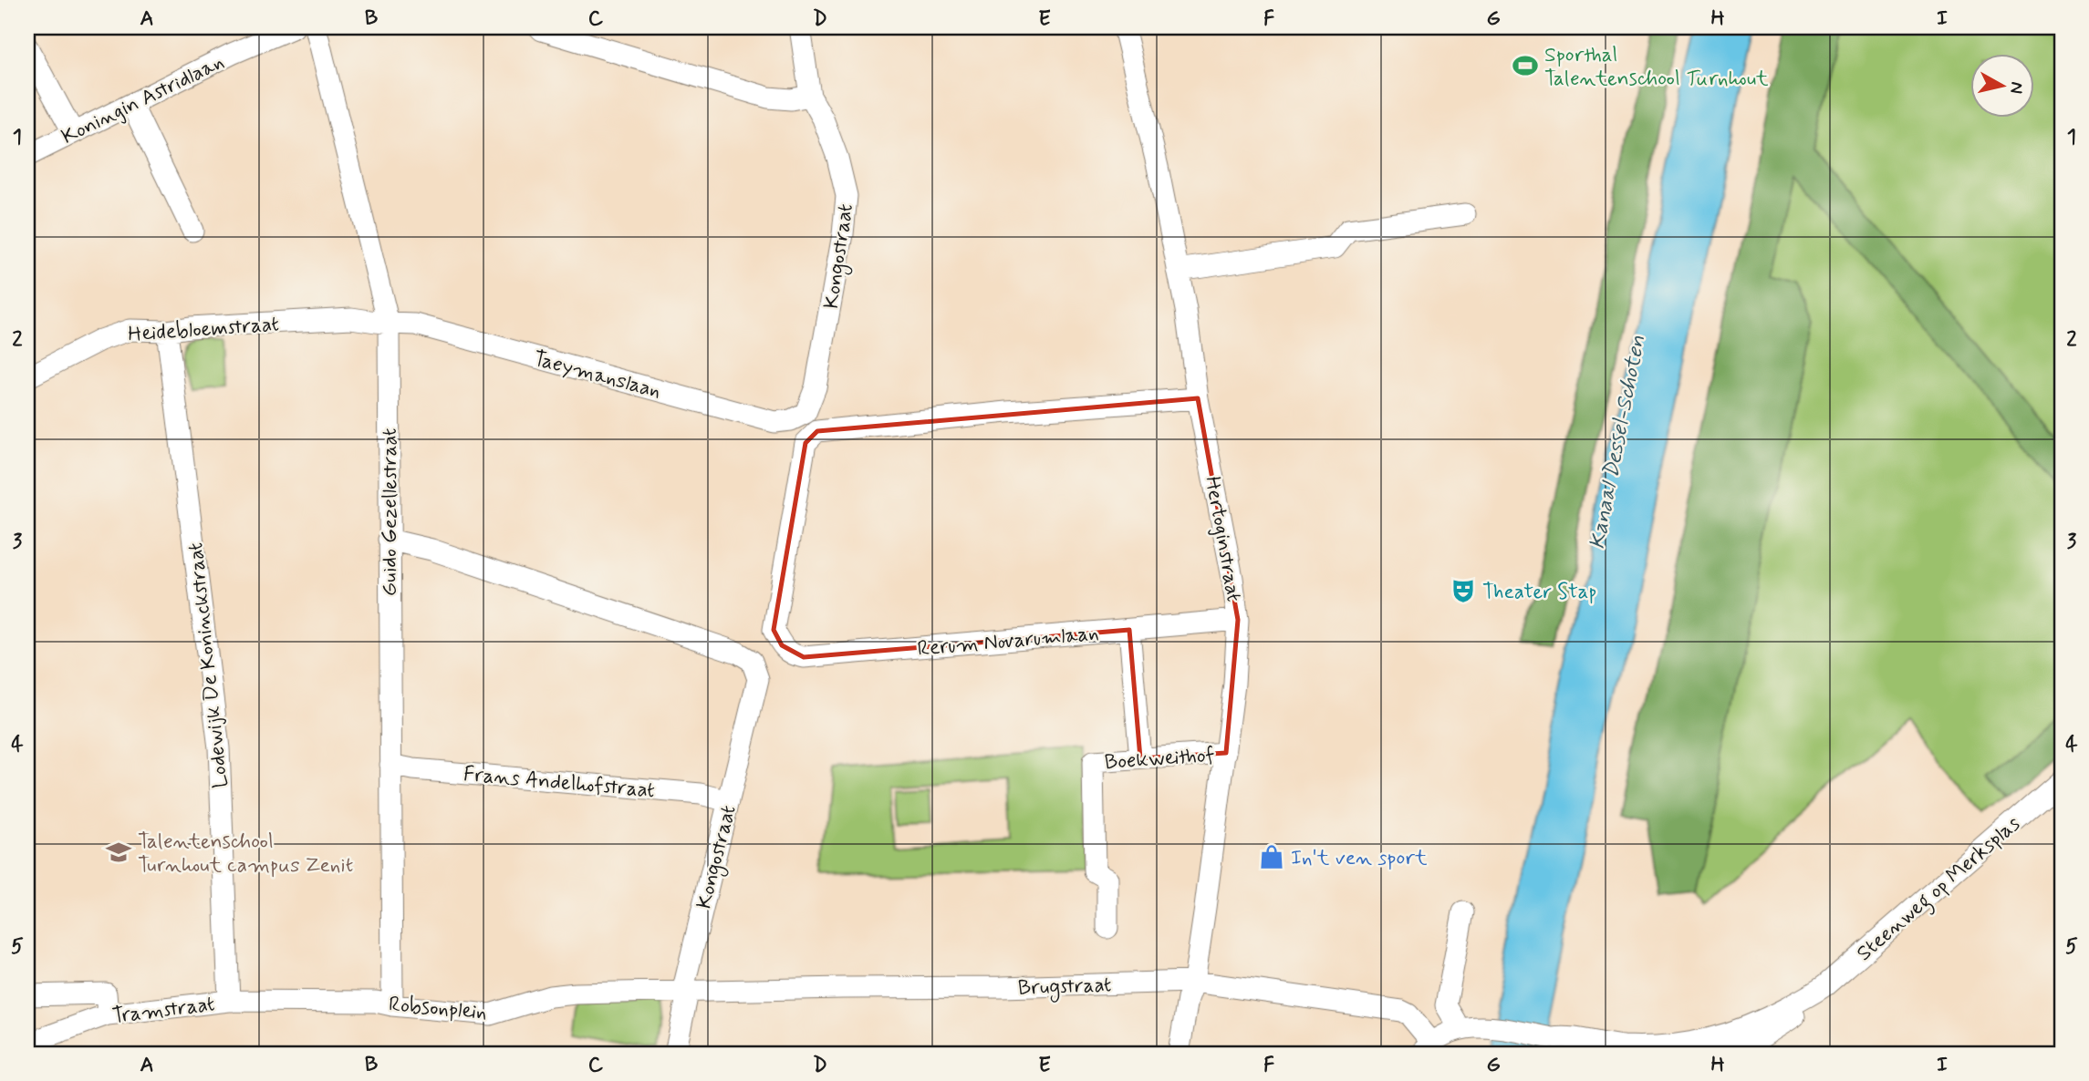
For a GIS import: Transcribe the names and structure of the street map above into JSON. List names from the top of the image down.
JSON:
{
  "streets": {
    "street": [
      "Koningin Astridlaan",
      "Kongostraat",
      "Heidebloemstraat",
      "Taeymanslaan",
      "Guido Gezellestraat",
      "Hertoginstraat",
      "Rerum Novarumlaan",
      "Lodewijk De Koninckstraat",
      "Boekweithof",
      "Frans Andelhofstraat",
      "Steenweg op Merksplas",
      "Brugstraat",
      "Robsonplein",
      "Tramstraat"
    ]
  },
  "crossings": [
    ["Kongostraat", "Taeymanslaan"],
    ["Kongostraat", "Guido Gezellestraat"],
    ["Kongostraat", "Frans Andelhofstraat"],
    ["Kongostraat", "Brugstraat"],
    ["Kongostraat", "Robsonplein"],
    ["Heidebloemstraat", "Taeymanslaan"],
    ["Heidebloemstraat", "Guido Gezellestraat"],
    ["Heidebloemstraat", "Lodewijk De Koninckstraat"],
    ["Taeymanslaan", "Guido Gezellestraat"],
    ["Guido Gezellestraat", "Frans Andelhofstraat"],
    ["Guido Gezellestraat", "Robsonplein"],
    ["Hertoginstraat", "Rerum Novarumlaan"],
    ["Hertoginstraat", "Boekweithof"],
    ["Hertoginstraat", "Brugstraat"],
    ["Lodewijk De Koninckstraat", "Robsonplein"],
    ["Lodewijk De Koninckstraat", "Tramstraat"],
    ["Brugstraat", "Robsonplein"],
    ["Robsonplein", "Tramstraat"]
  ],
  "water": ["Kanaal Dessel-Schoten"],
  "places": {
    "sports": ["Sporthal Talentenschool Turnhout"],
    "theatre": ["Theater Stap"],
    "school or university": ["Talentenschool Turnhout campus Zenit"],
    "shop": ["In't ven sport"]
  },
  "north": "right",
  "grid": {
    "columns": [
      "A",
      "B",
      "C",
      "D",
      "E",
      "F",
      "G",
      "H",
      "I"
    ],
    "rows": [
      "1",
      "2",
      "3",
      "4",
      "5"
    ]
  }
}
